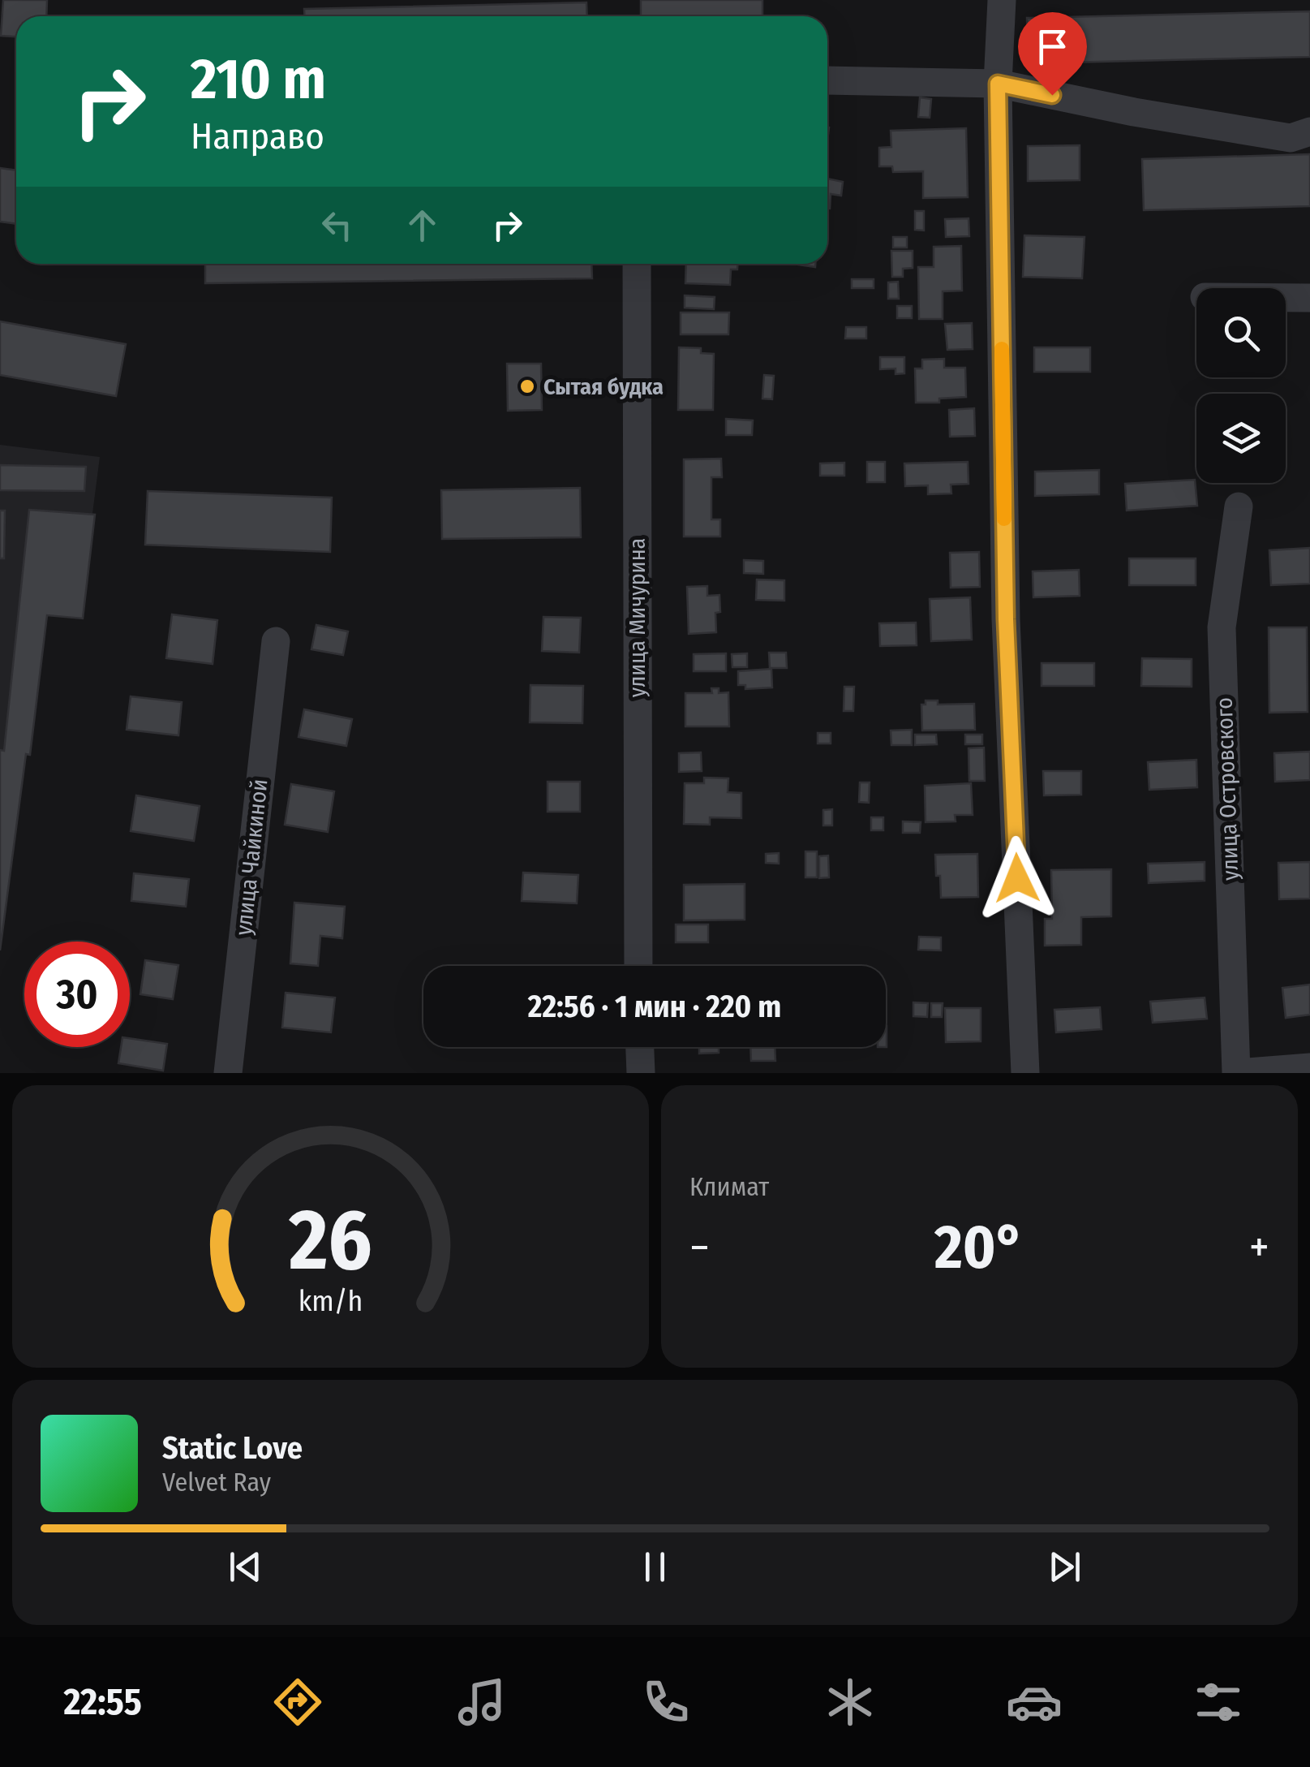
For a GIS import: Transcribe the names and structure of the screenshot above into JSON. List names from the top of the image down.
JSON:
{
  "streets": {
    "street": ["улица Мичурина", "улица Островского", "улица Чайкиной"]
  },
  "places": ["Сытая будка"],
  "page": {
    "turn": ["210 m", "Направо"],
    "limit": "30",
    "trip": "22:56 · 1 мин · 220 m",
    "tile": "Климат",
    "heat": ["−", "20°", "+"],
    "song": ["Static Love", "Velvet Ray"],
    "tabs": "22:55",
    "gauge": ["26", "km/h"]
  }
}
